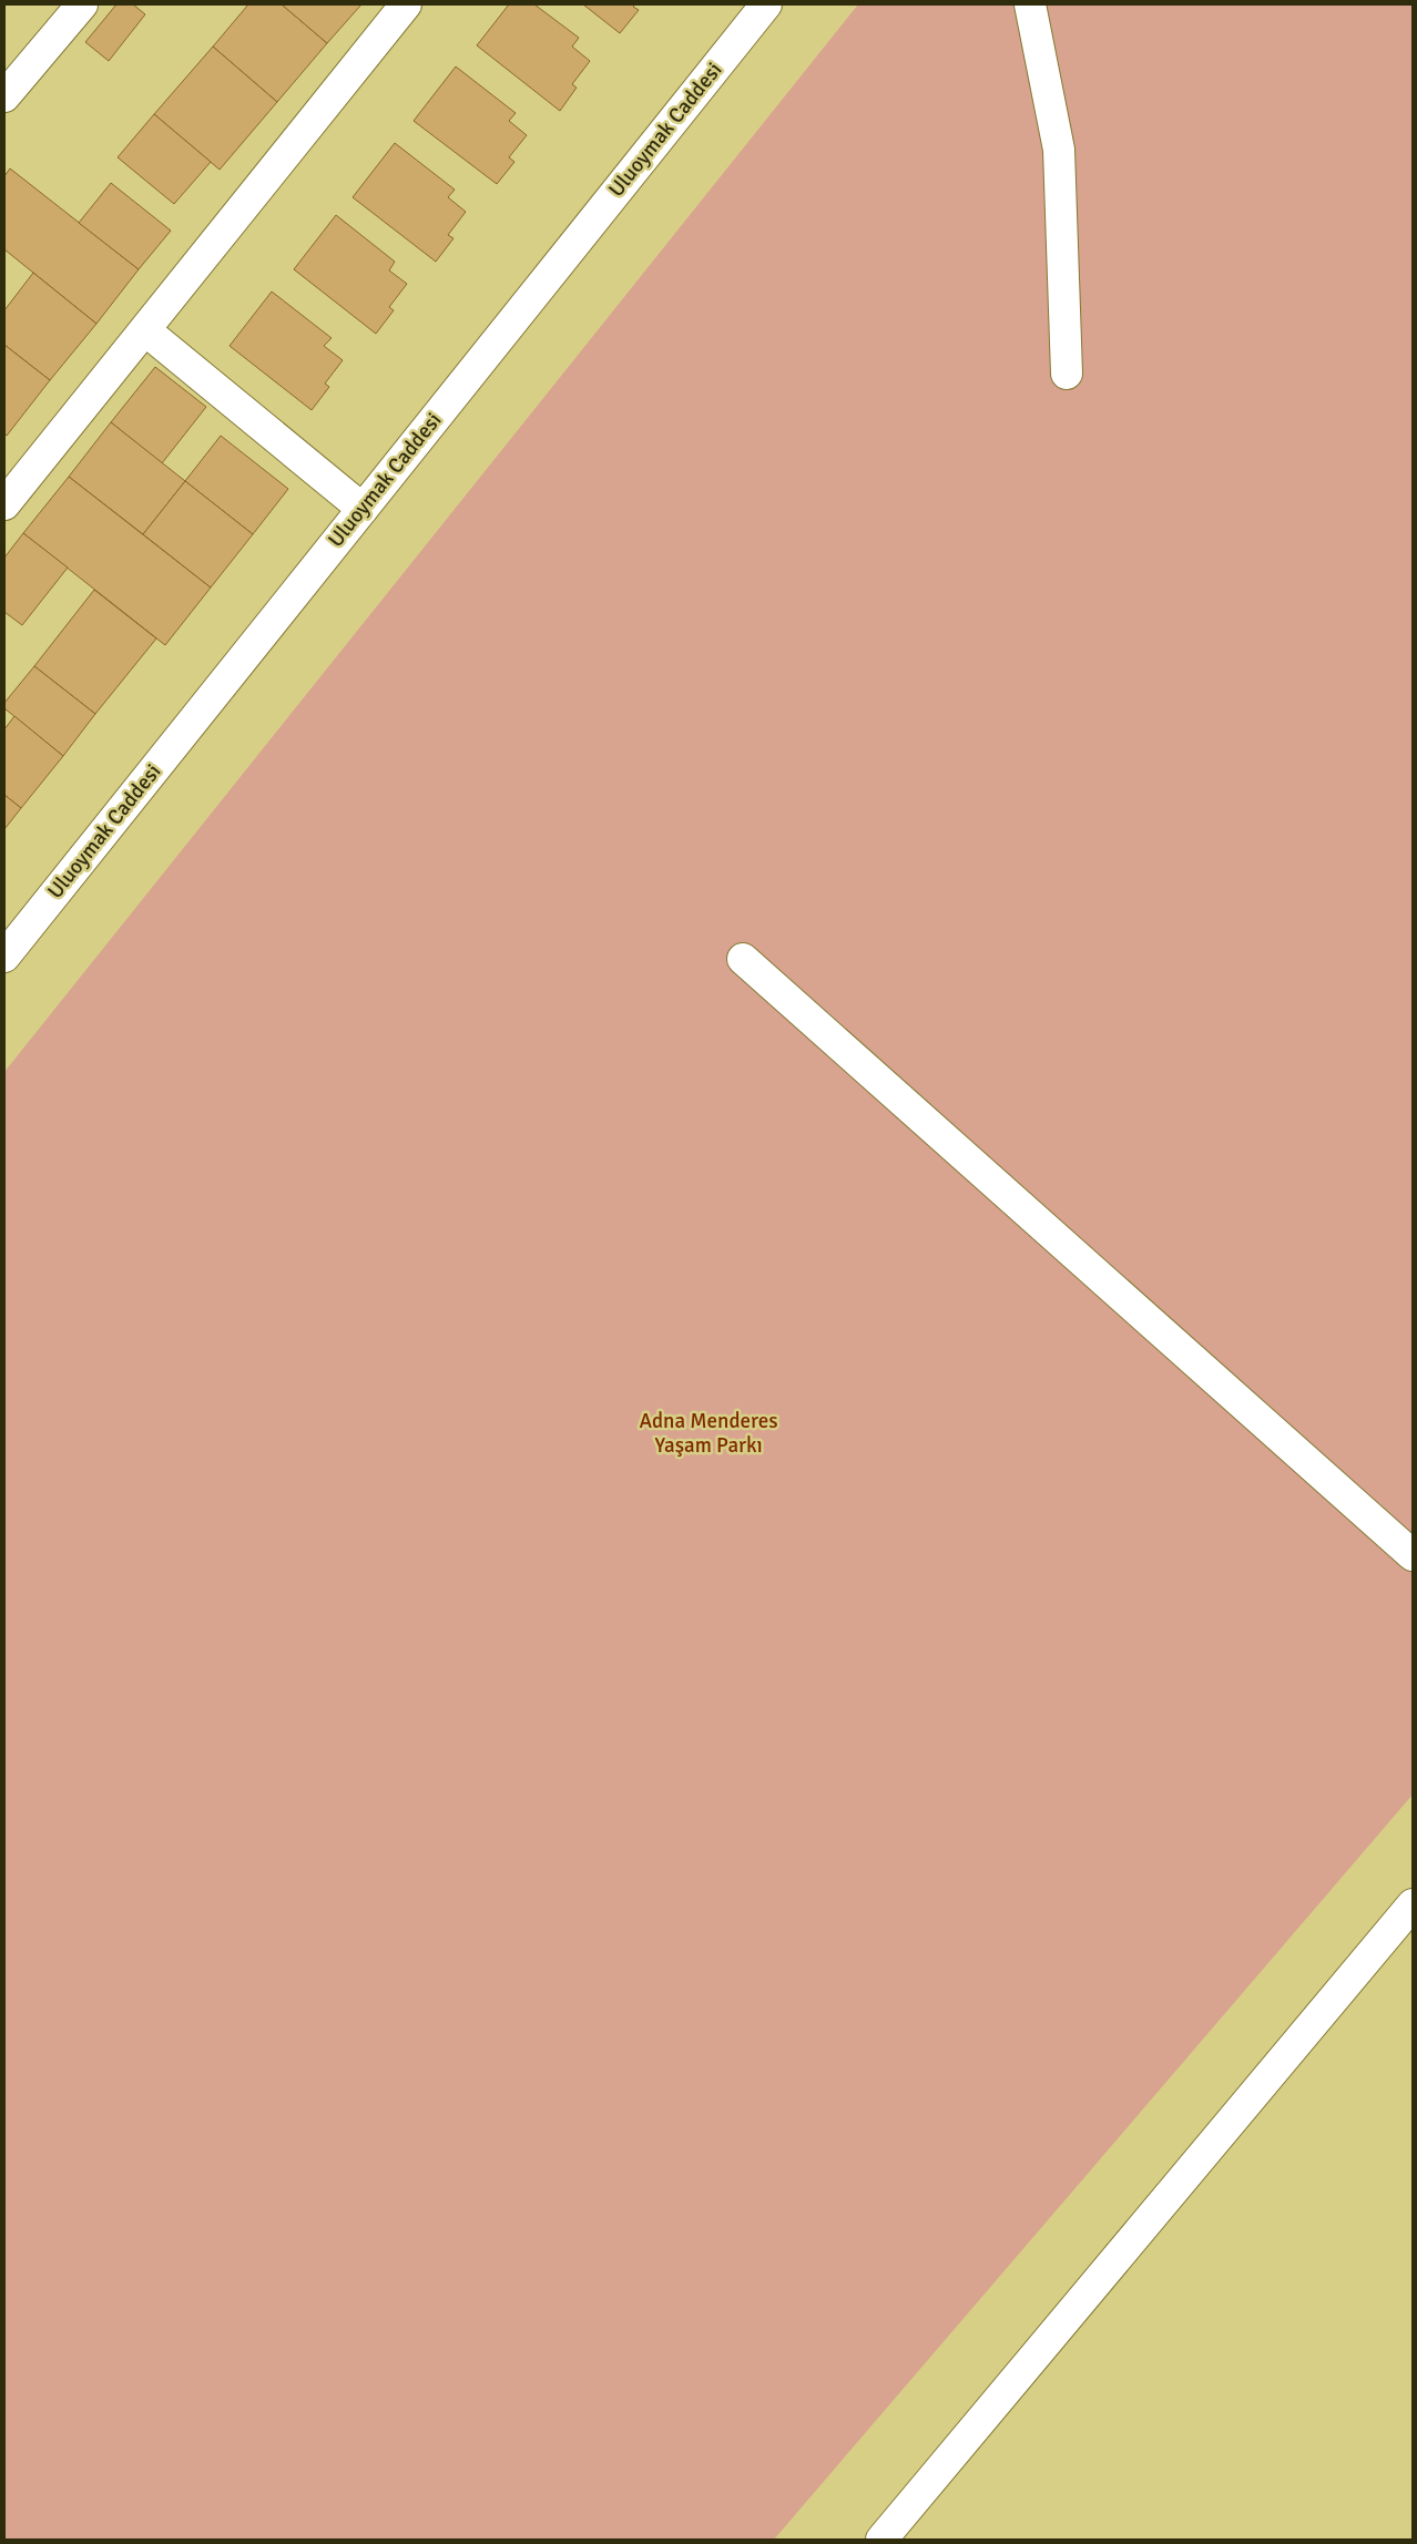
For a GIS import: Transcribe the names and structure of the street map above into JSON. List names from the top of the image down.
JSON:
{
  "streets": {
    "street": ["Uluoymak Caddesi"]
  },
  "parks": ["Adna Menderes Yaşam Parkı"]
}
